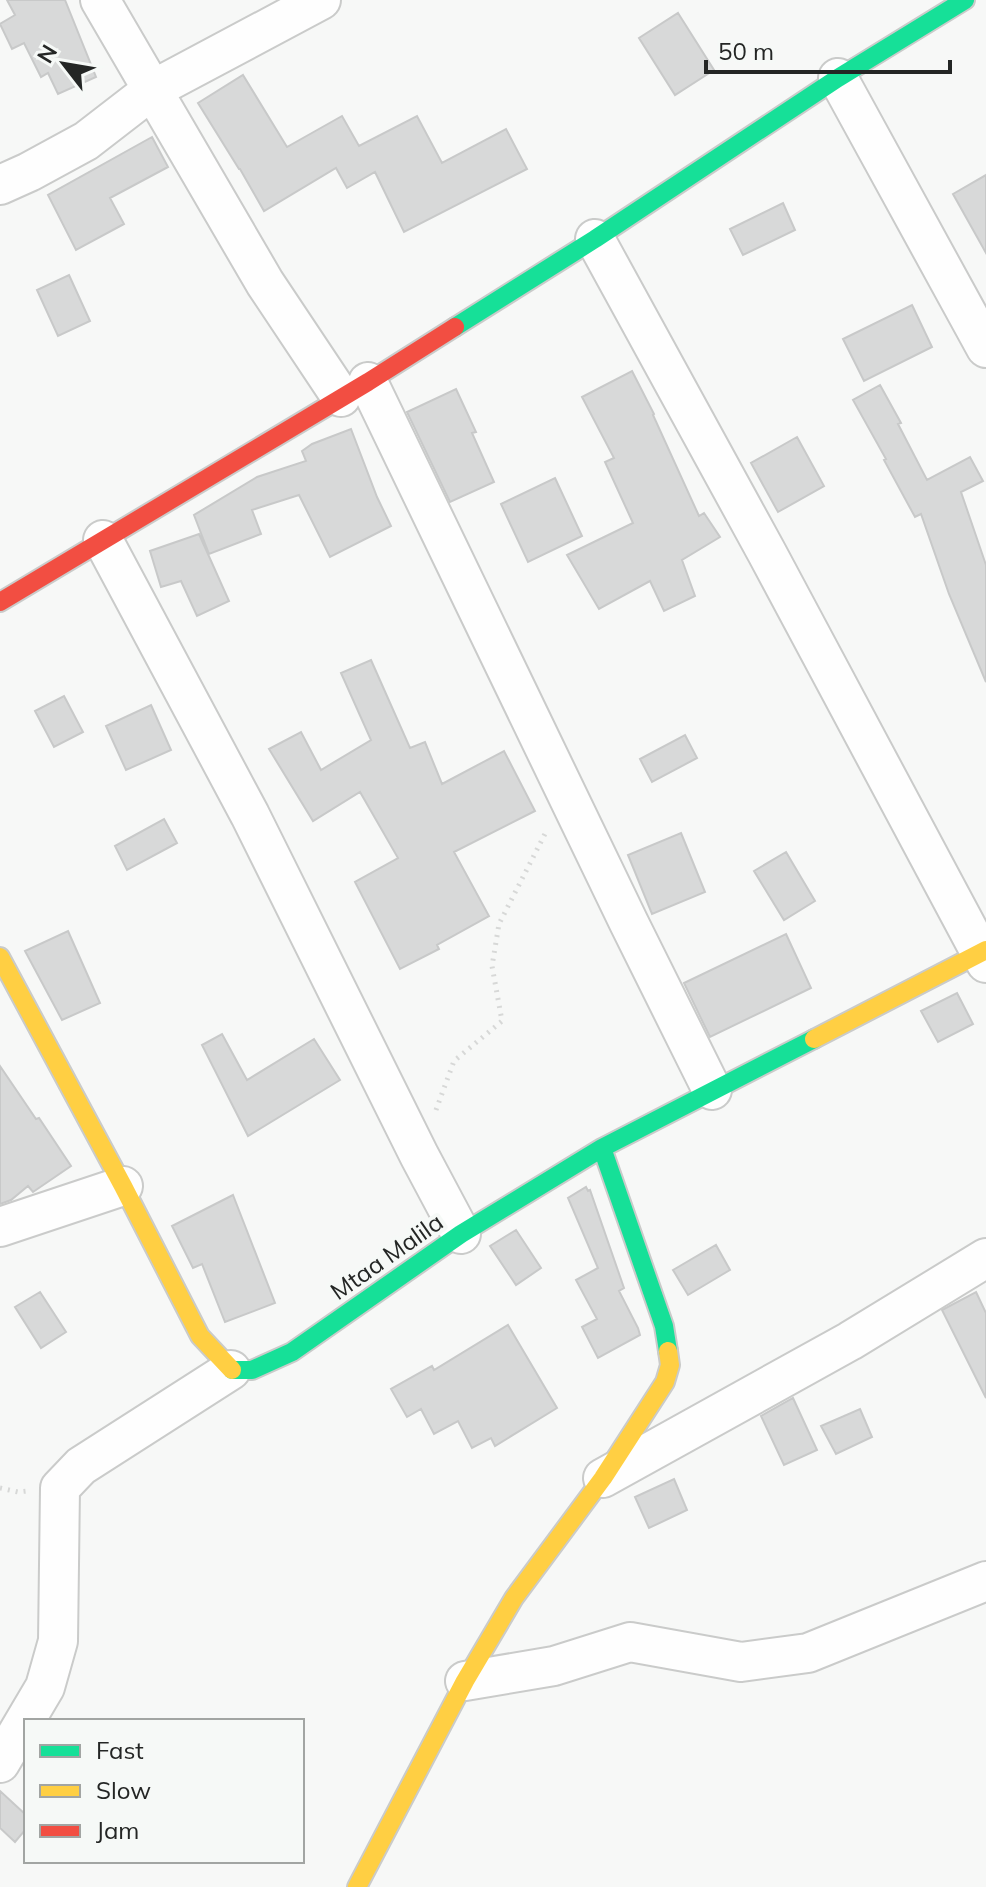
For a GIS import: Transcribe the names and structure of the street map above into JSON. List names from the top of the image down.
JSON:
{
  "streets": {
    "street": ["Mtaa Malila"]
  },
  "legend": ["Fast", "Slow", "Jam"],
  "scale_bar": "50 m",
  "north": "top left"
}
